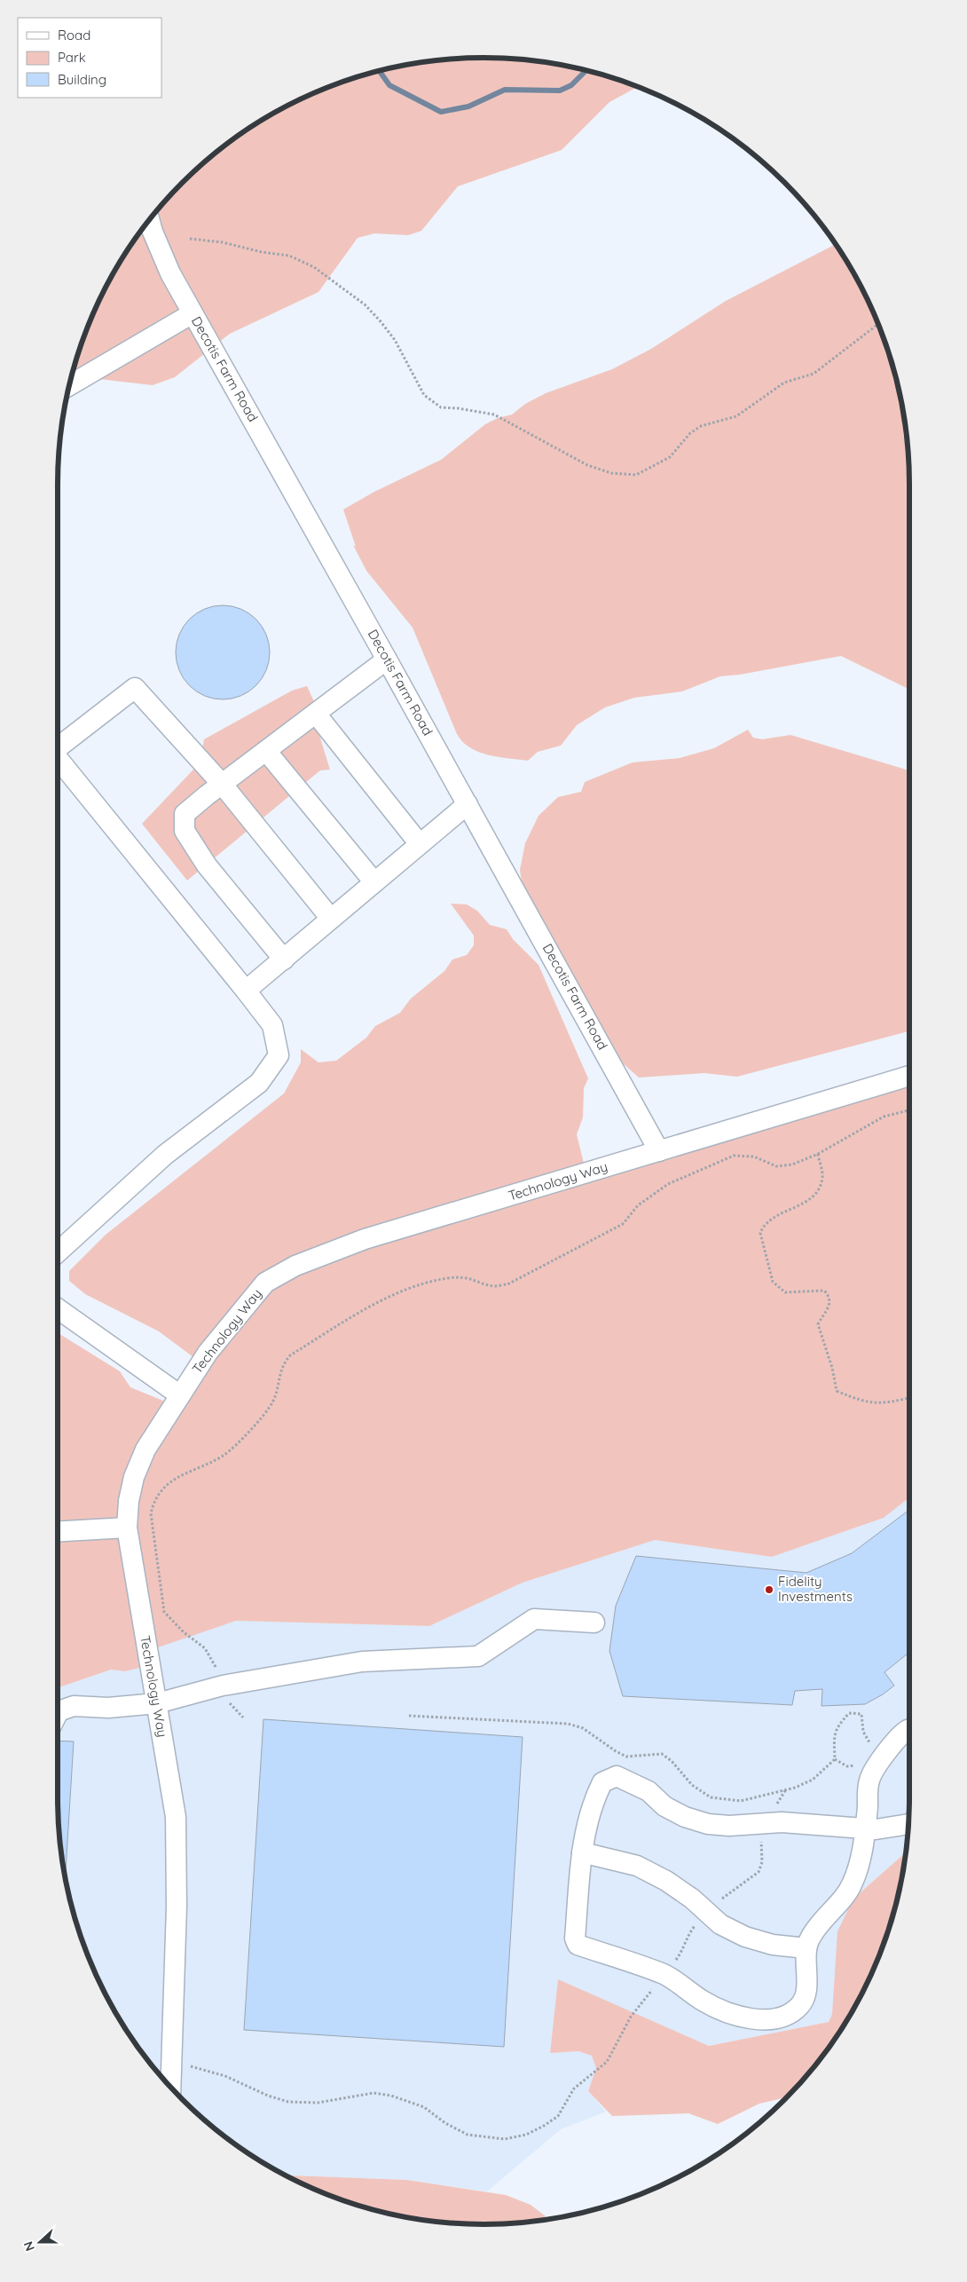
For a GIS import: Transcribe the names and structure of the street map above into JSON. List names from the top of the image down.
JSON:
{
  "streets": {
    "street": ["Decotis Farm Road", "Technology Way"]
  },
  "crossings": [
    ["Decotis Farm Road", "Technology Way"]
  ],
  "places": ["Fidelity Investments"],
  "legend": ["Road", "Park", "Building"],
  "north": "left"
}
